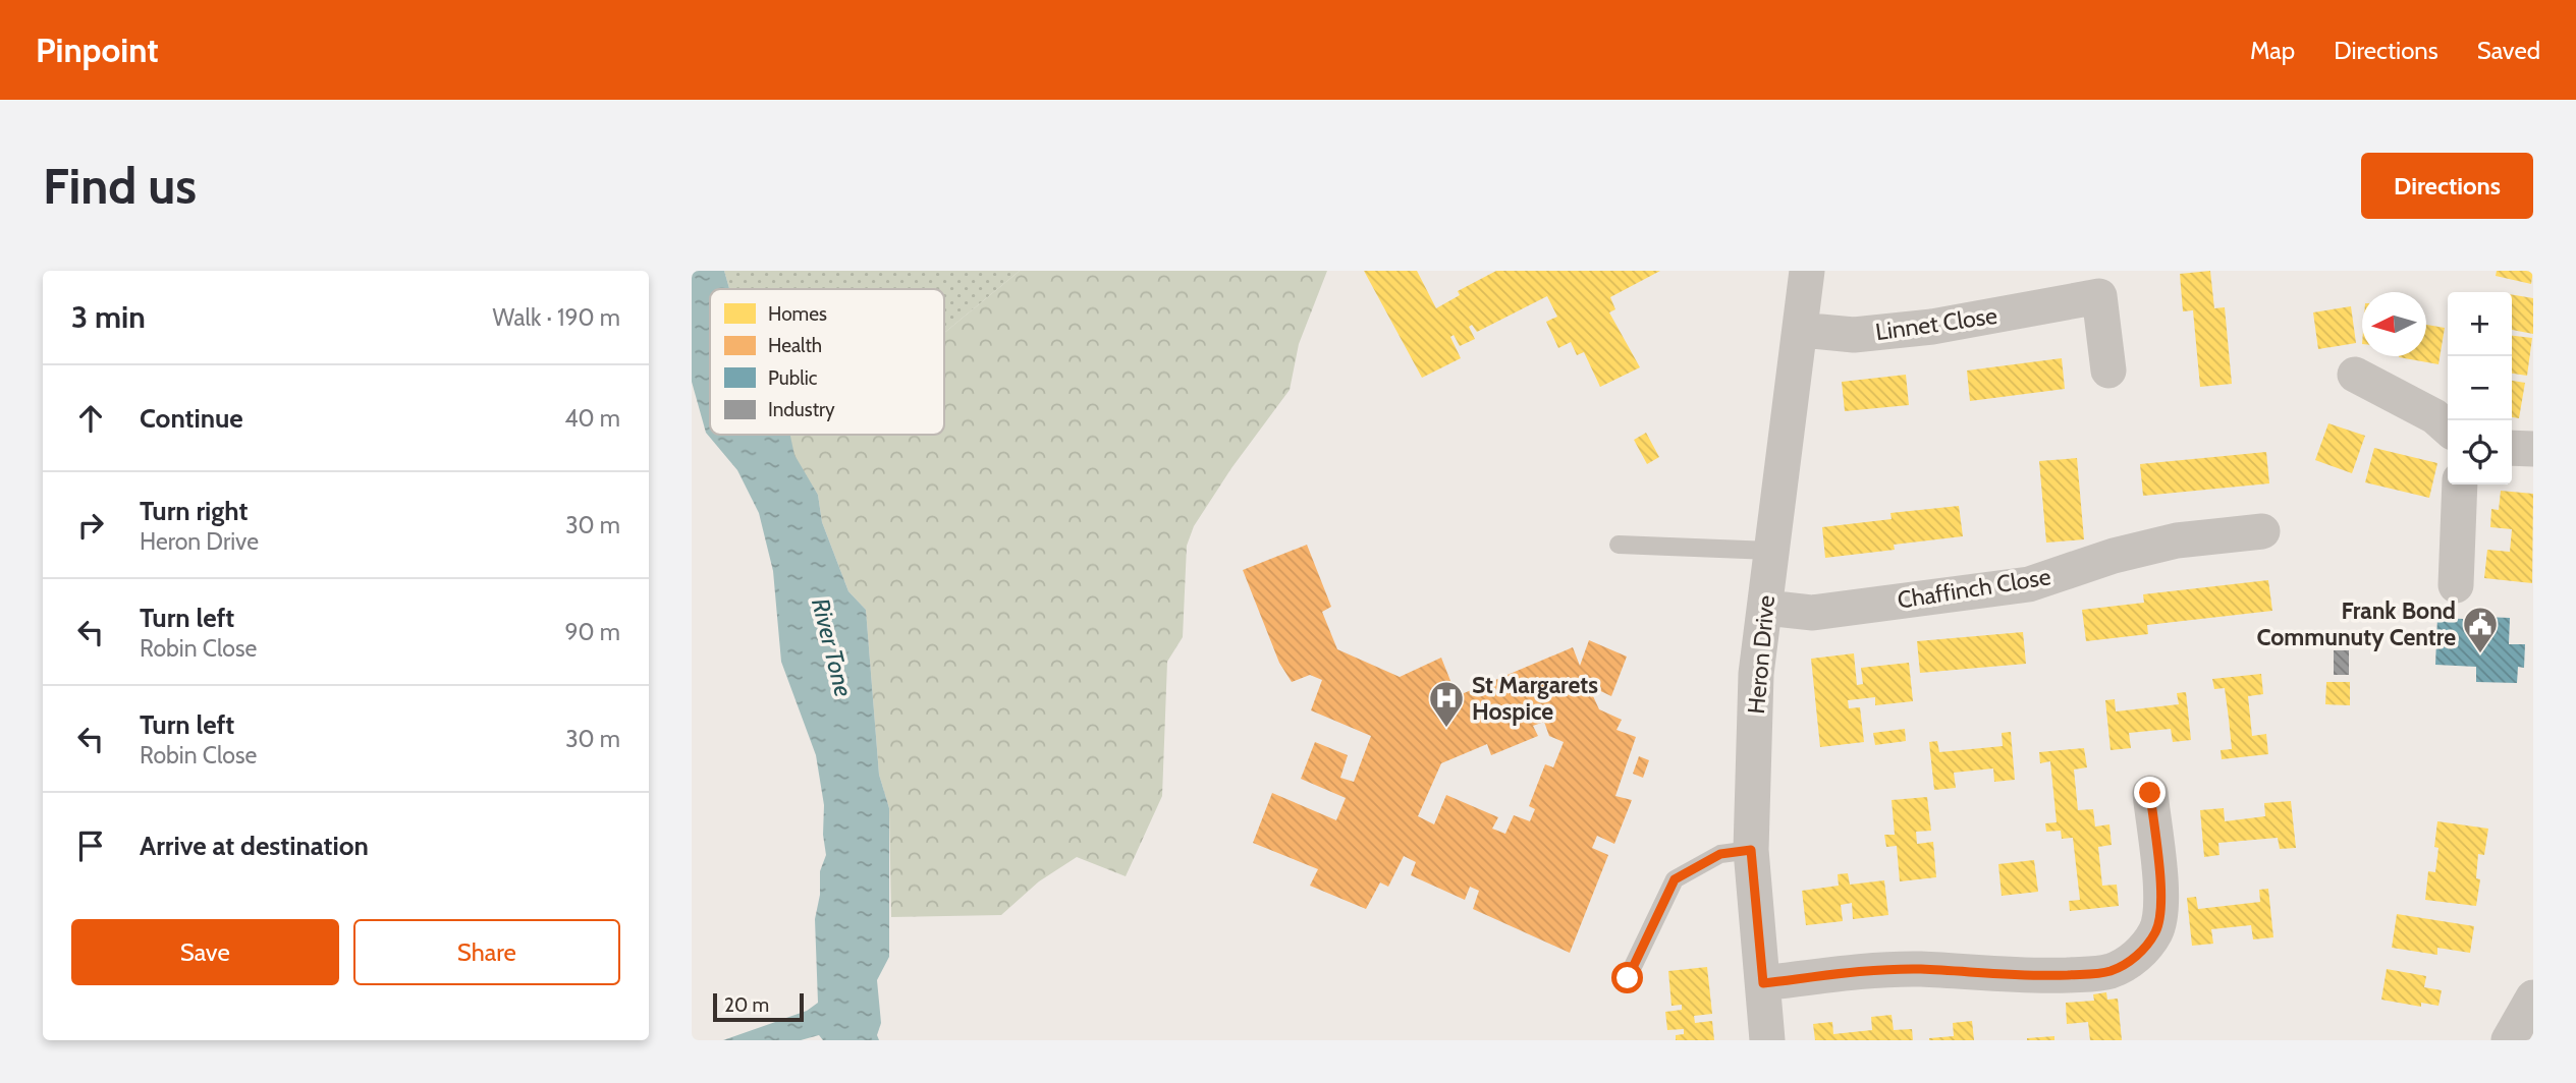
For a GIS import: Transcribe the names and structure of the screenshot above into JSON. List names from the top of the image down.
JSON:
{
  "streets": {
    "street": ["Linnet Close", "Chaffinch Close", "Heron Drive"]
  },
  "crossings": [
    ["Linnet Close", "Heron Drive"],
    ["Chaffinch Close", "Heron Drive"]
  ],
  "water": ["River Tone"],
  "places": {
    "public building": ["Frank Bond Communuty Centre"],
    "hospital": ["St Margarets Hospice"]
  },
  "legend": [
    "Homes",
    "Health",
    "Public",
    "Industry"
  ],
  "scale_bar": "20 m",
  "north": "left",
  "page": {
    "header": "Pinpoint",
    "nav": ["Map", "Directions", "Saved"],
    "buttons": [
      "Directions",
      ["Save", "Share"]
    ],
    "title": "Find us",
    "heading": ["3 min", "Walk · 190 m"],
    "map_buttons": ["+", "−"],
    "list": [
      ["Continue", "40 m"],
      ["Turn right", "Heron Drive", "30 m"],
      ["Turn left", "Robin Close", "90 m"],
      ["Turn left", "Robin Close", "30 m"],
      "Arrive at destination"
    ],
    "scale": "20 m"
  }
}
